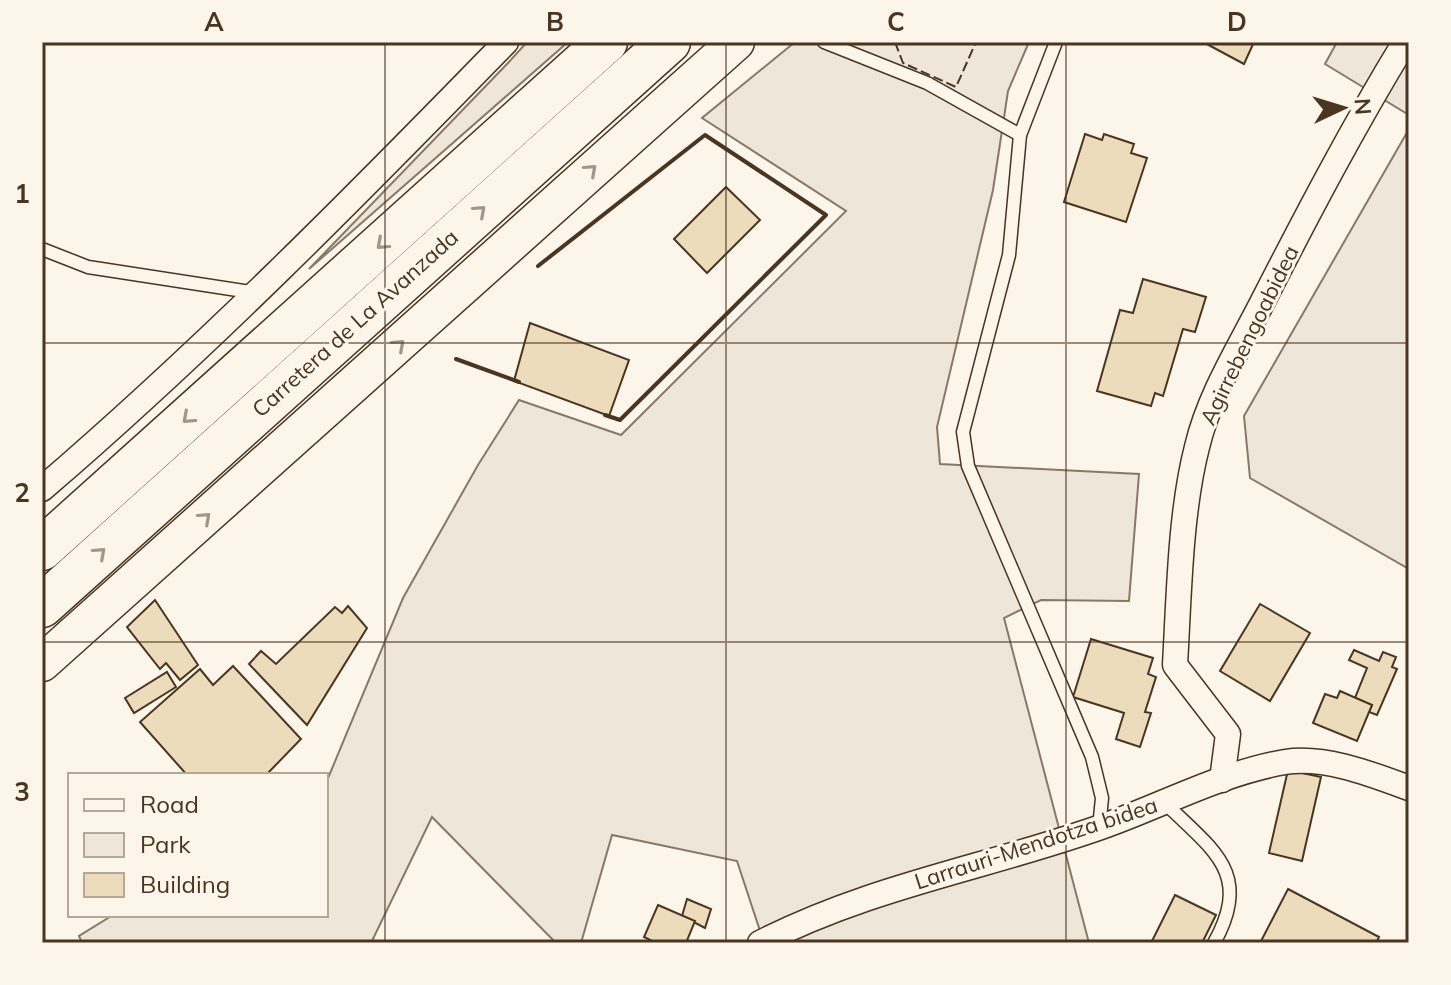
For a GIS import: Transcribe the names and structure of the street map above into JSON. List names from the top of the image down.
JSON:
{
  "streets": {
    "highway": ["Carretera de La Avanzada"],
    "street": ["Agirrebengoabidea", "Larrauri-Mendotza bidea"]
  },
  "crossings": [
    ["Agirrebengoabidea", "Larrauri-Mendotza bidea"]
  ],
  "legend": ["Road", "Park", "Building"],
  "north": "right",
  "grid": {
    "columns": [
      "A",
      "B",
      "C",
      "D"
    ],
    "rows": ["1", "2", "3"]
  }
}
